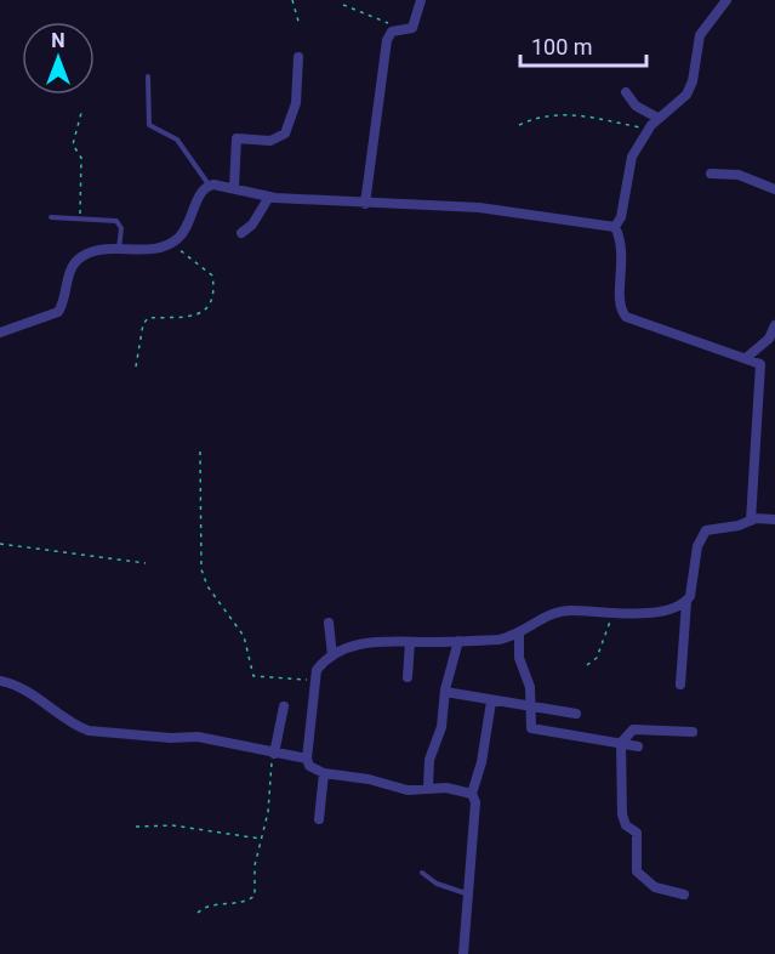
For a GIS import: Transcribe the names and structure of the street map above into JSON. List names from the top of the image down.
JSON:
{
  "scale_bar": "100 m",
  "north": "top"
}
